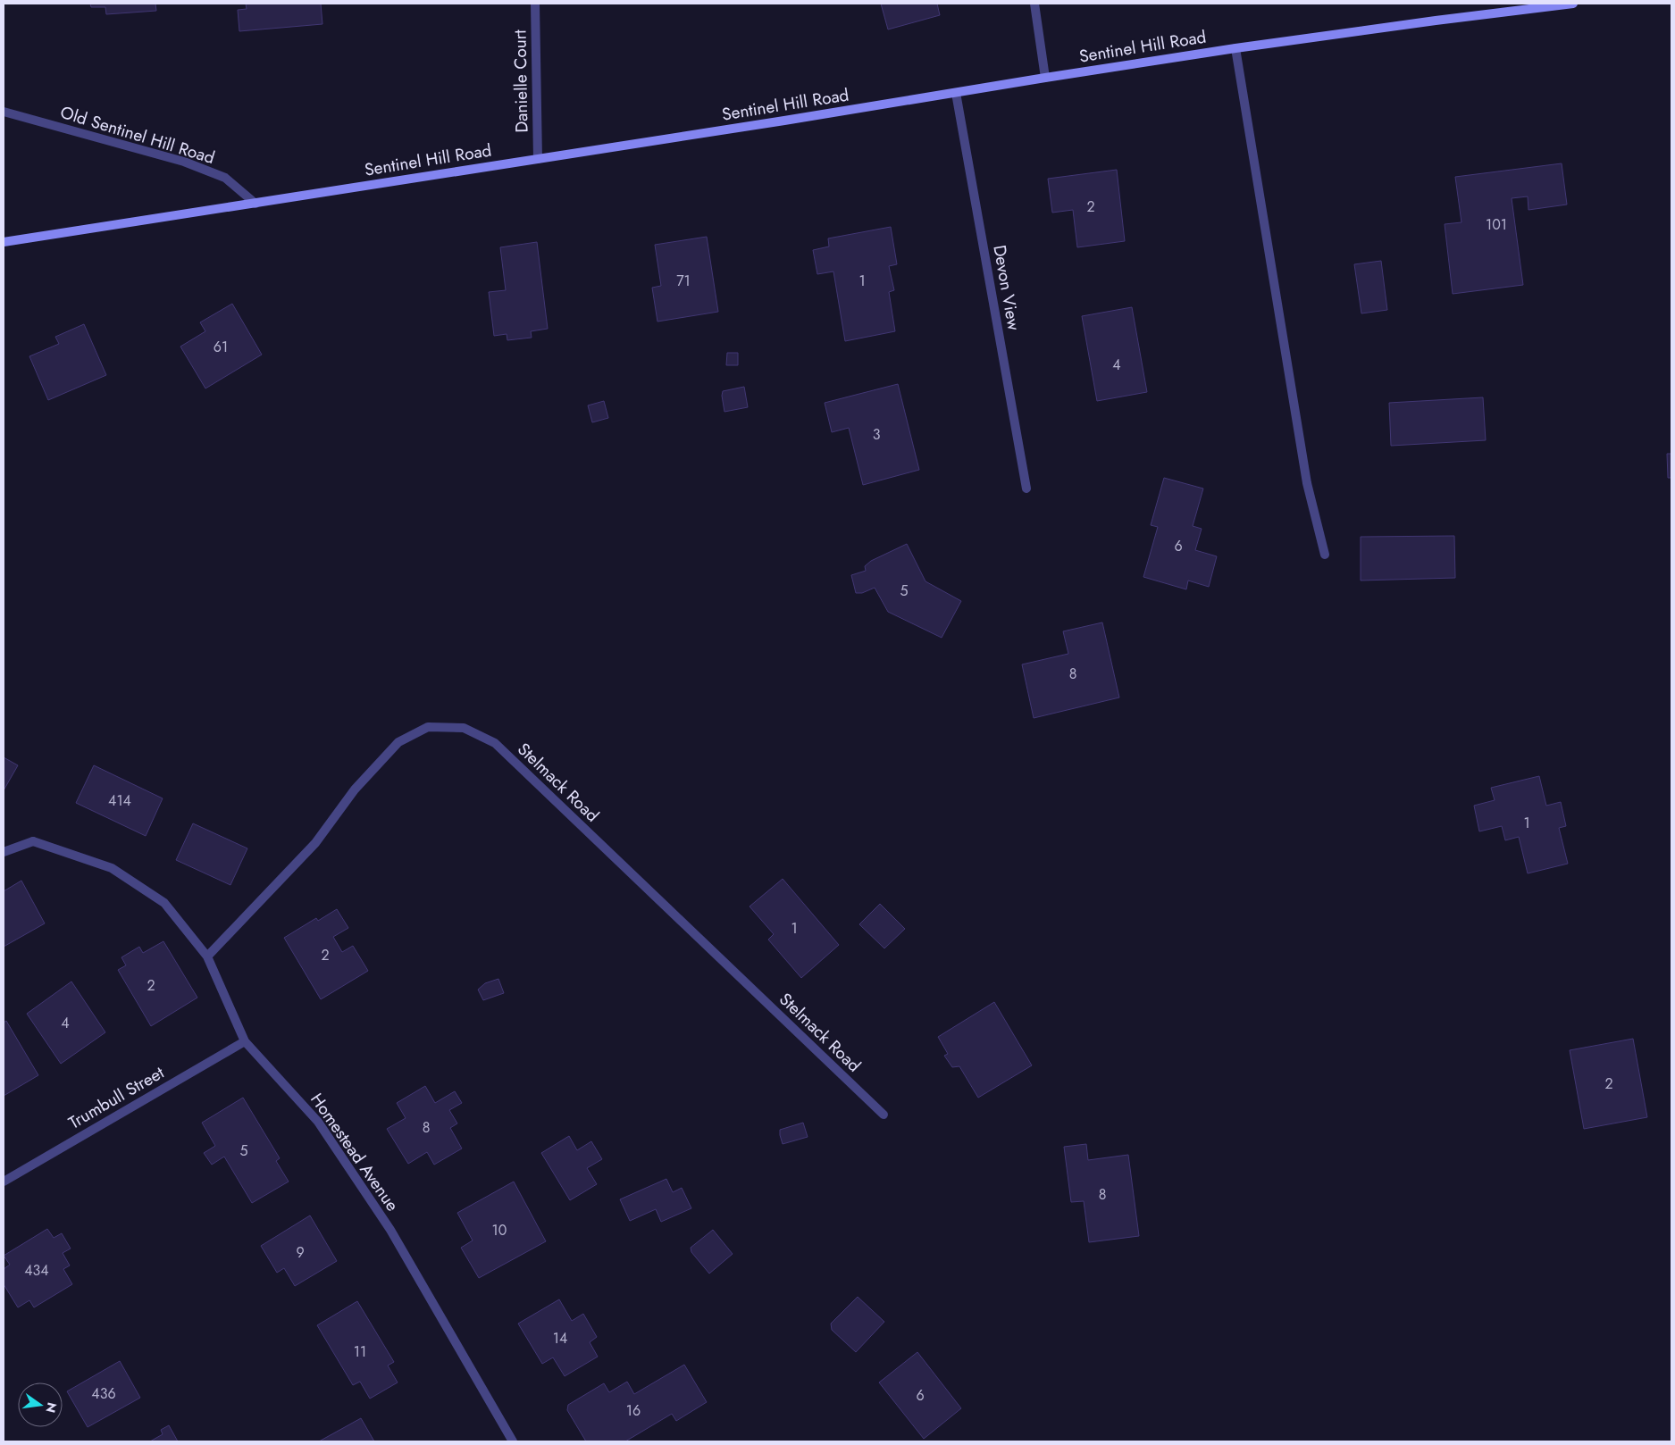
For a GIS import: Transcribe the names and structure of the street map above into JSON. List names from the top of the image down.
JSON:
{
  "streets": {
    "main road": ["Sentinel Hill Road"],
    "street": [
      "Danielle Court",
      "Old Sentinel Hill Road",
      "Devon View",
      "Stelmack Road",
      "Trumbull Street",
      "Homestead Avenue"
    ]
  },
  "crossings": [
    ["Sentinel Hill Road", "Danielle Court"],
    ["Sentinel Hill Road", "Old Sentinel Hill Road"],
    ["Sentinel Hill Road", "Devon View"],
    ["Stelmack Road", "Homestead Avenue"],
    ["Trumbull Street", "Homestead Avenue"]
  ],
  "house_numbers": [
    "2",
    "101",
    "71",
    "1",
    "61",
    "4",
    "3",
    "6",
    "5",
    "8",
    "414",
    "1",
    "1",
    "2",
    "2",
    "4",
    "2",
    "8",
    "5",
    "8",
    "10",
    "9",
    "434",
    "14",
    "11",
    "436",
    "6",
    "16"
  ],
  "north": "right"
}
